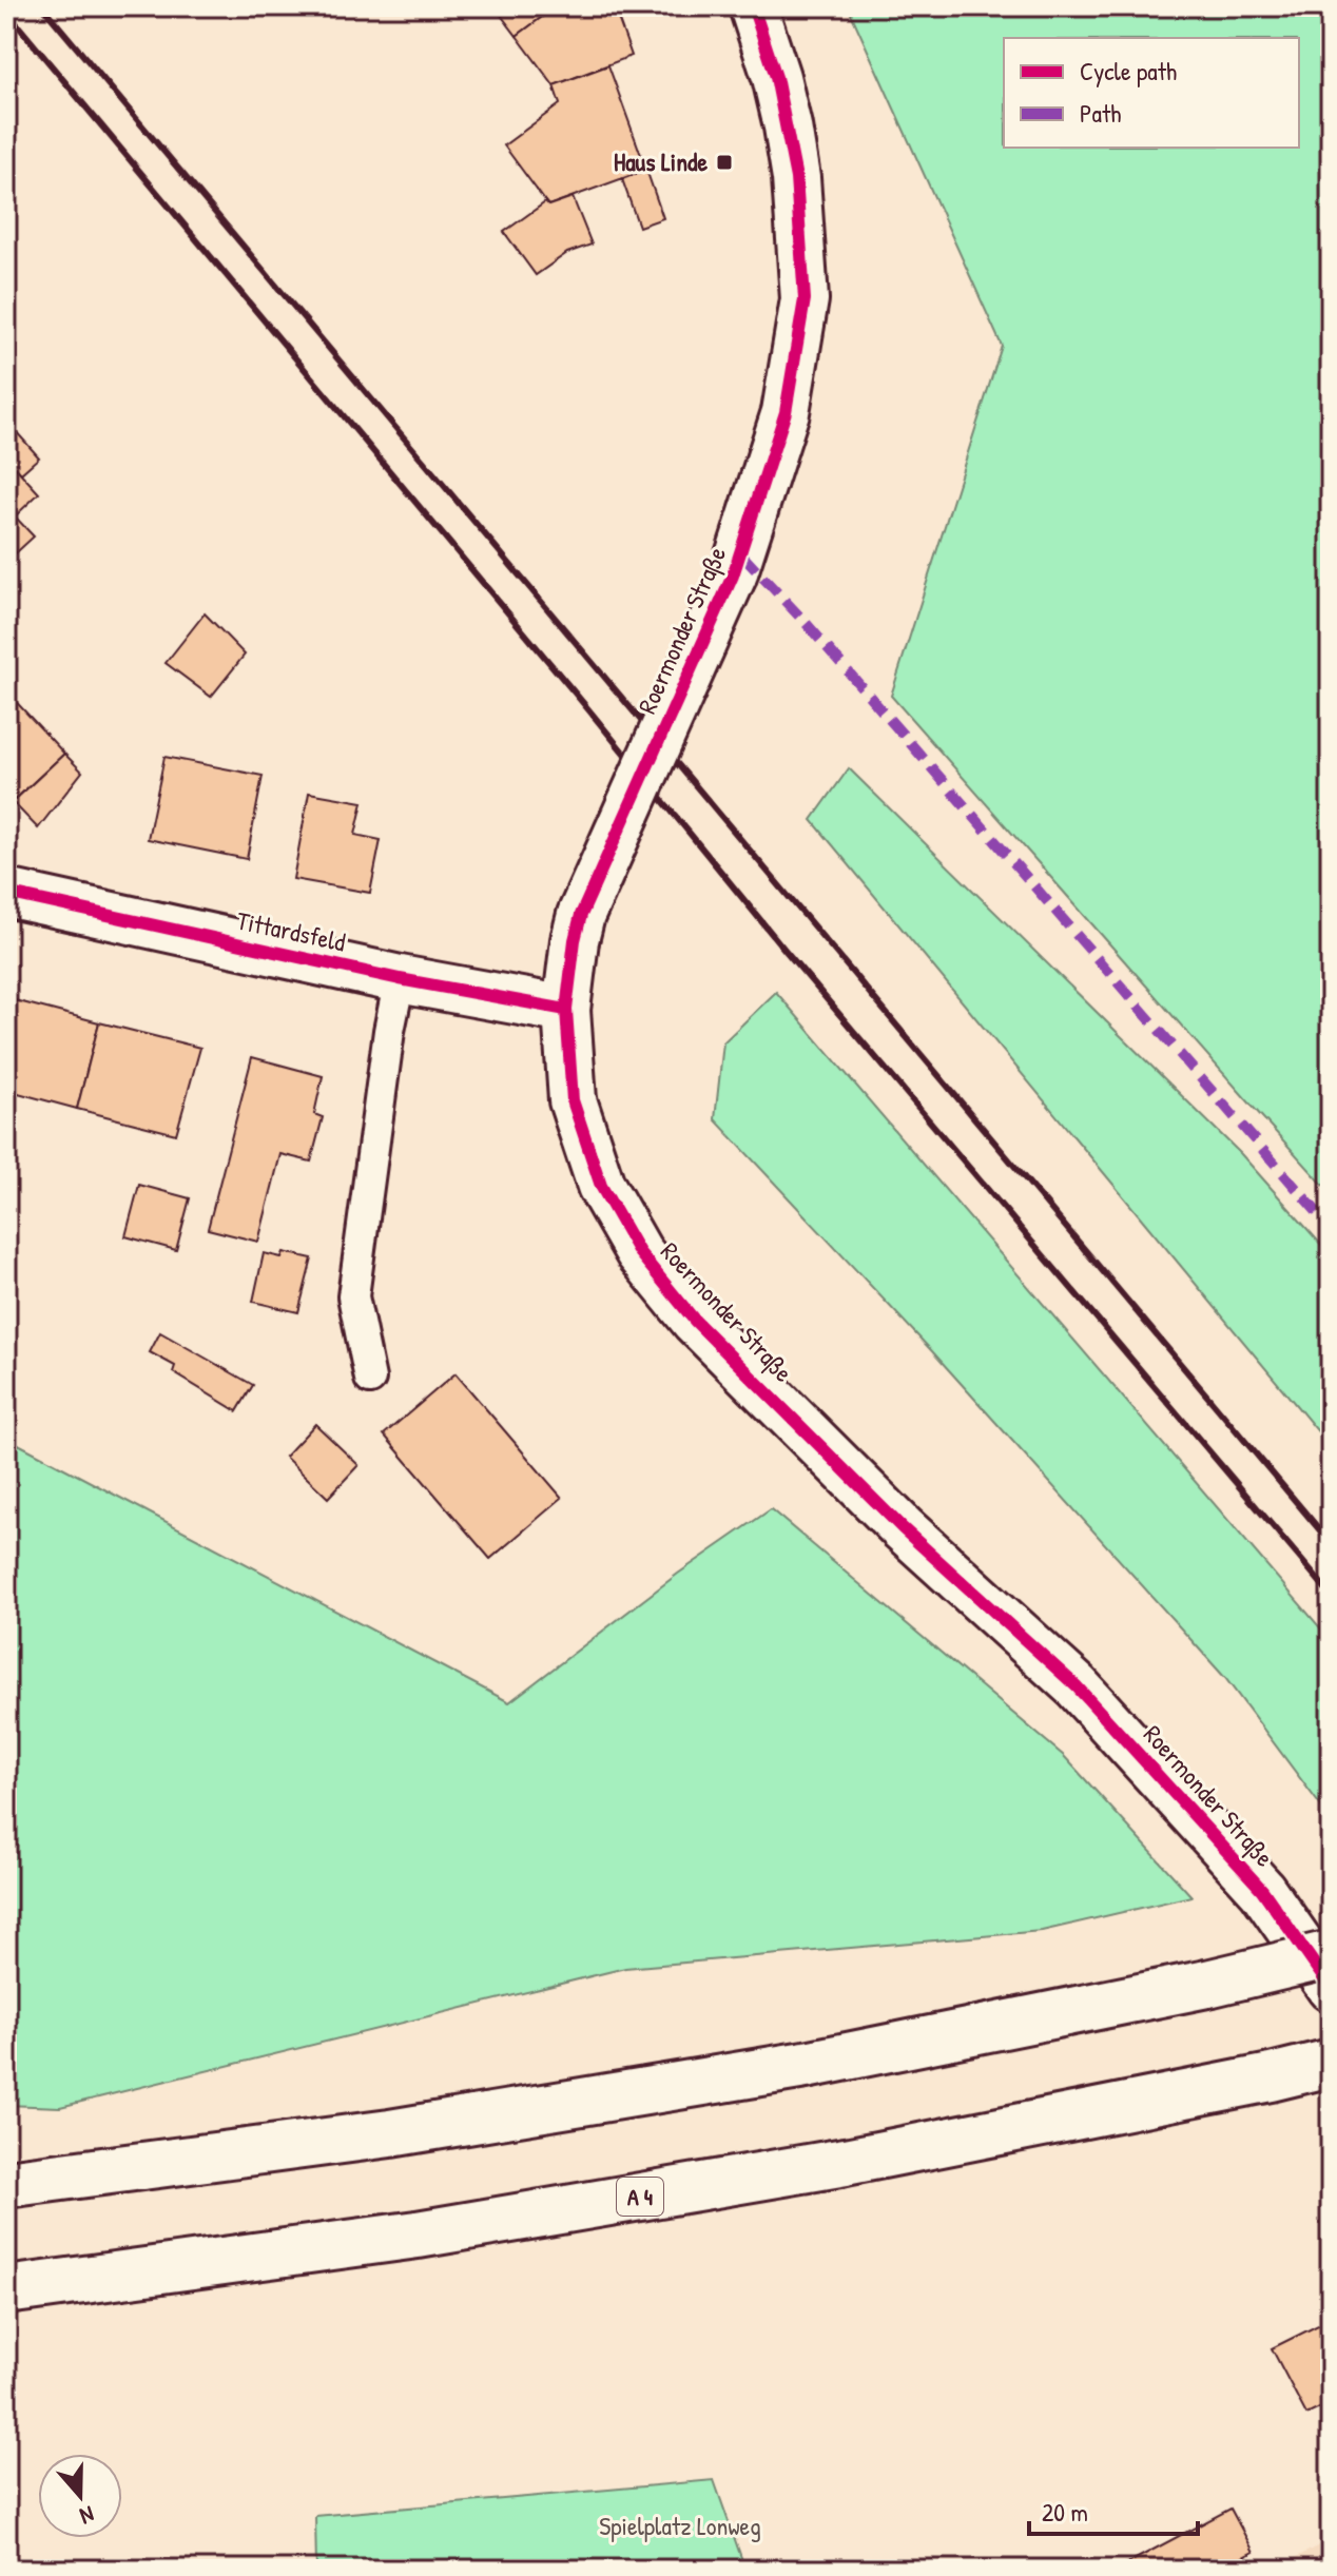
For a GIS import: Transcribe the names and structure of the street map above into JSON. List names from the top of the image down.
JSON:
{
  "streets": {
    "main road": ["Roermonder Straße", "Tittardsfeld", "A 4"]
  },
  "crossings": [
    ["Roermonder Straße", "Tittardsfeld"]
  ],
  "parks": ["Spielplatz Lonweg"],
  "places": {
    "transit": ["Haus Linde"]
  },
  "legend": ["Cycle path", "Path"],
  "scale_bar": "20 m",
  "north": "bottom"
}
